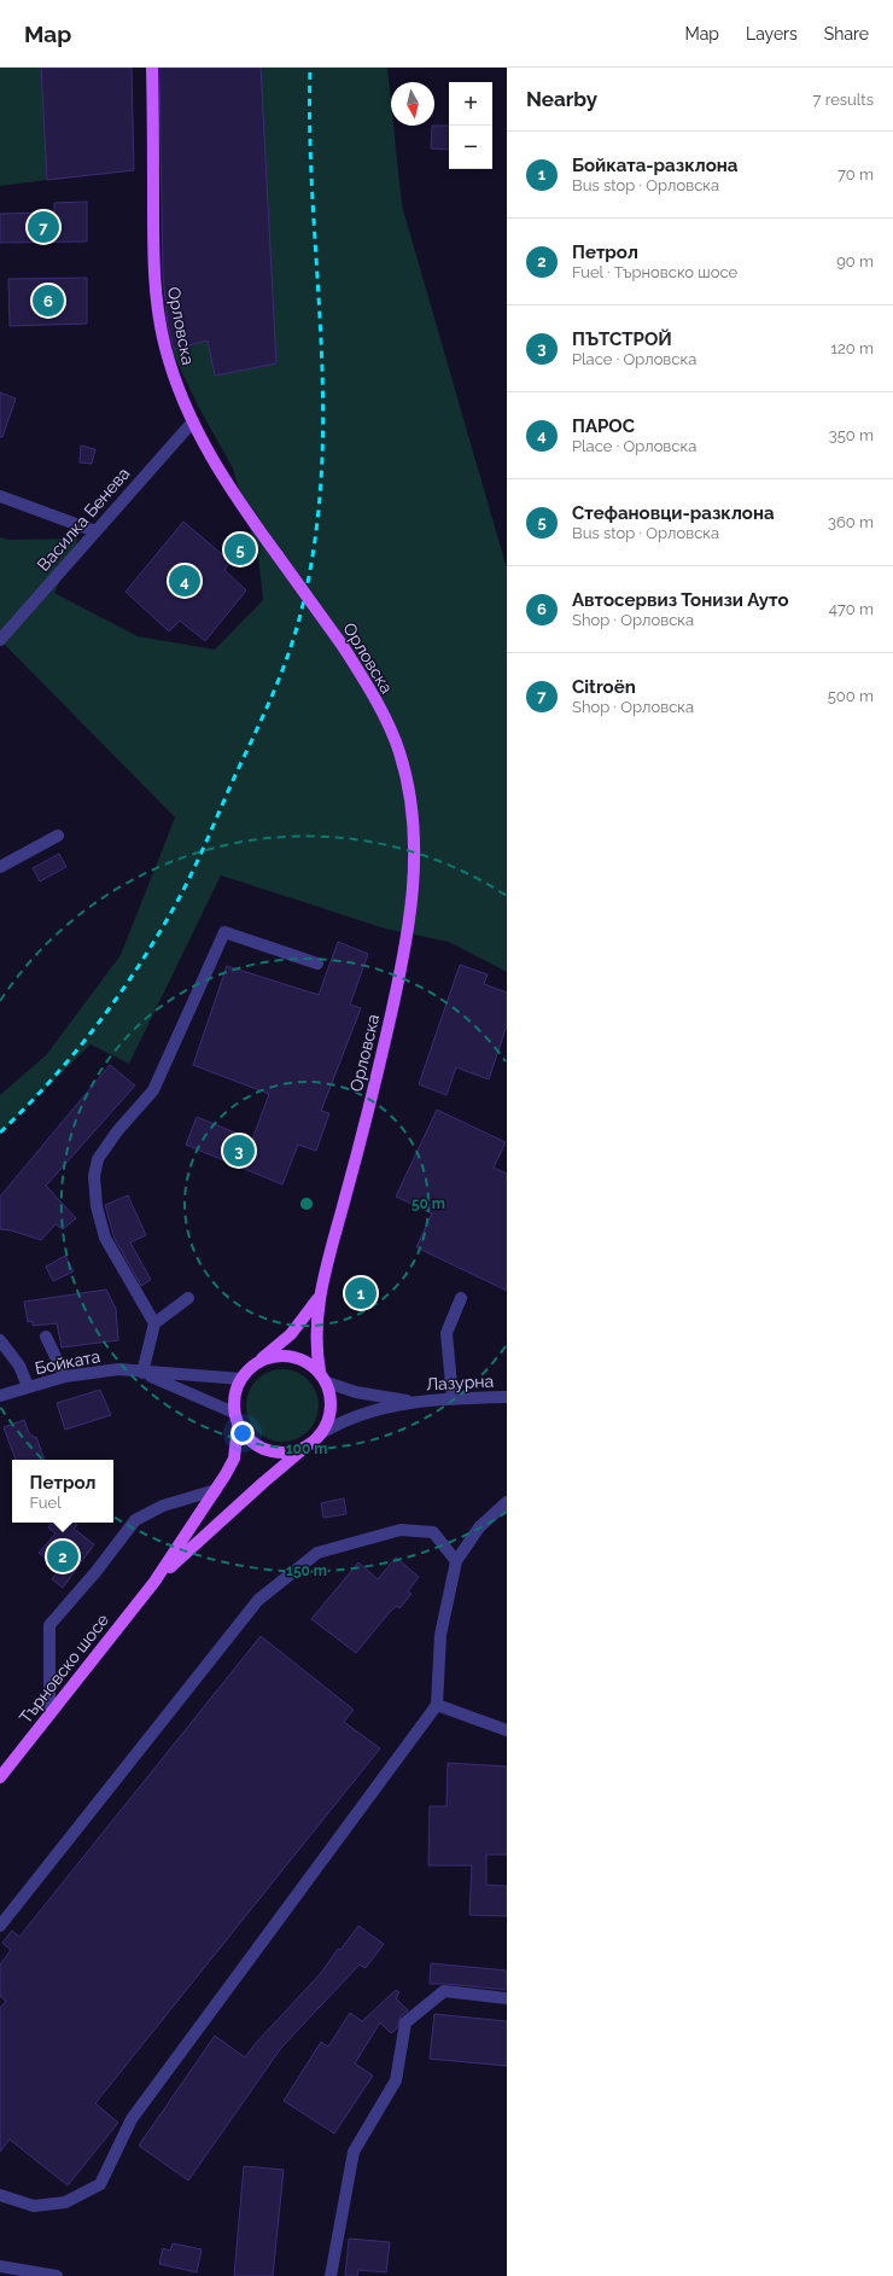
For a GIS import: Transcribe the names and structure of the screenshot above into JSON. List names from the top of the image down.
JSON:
{
  "streets": {
    "main road": ["Орловска", "Търновско шосе"],
    "street": ["Василка Бенева", "Бойката", "Лазурна"]
  },
  "crossings": [
    ["Орловска", "Василка Бенева"],
    ["Орловска", "Бойката"],
    ["Орловска", "Лазурна"],
    ["Орловска", "Търновско шосе"],
    ["Бойката", "Лазурна"],
    ["Бойката", "Търновско шосе"],
    ["Лазурна", "Търновско шосе"]
  ],
  "north": "bottom",
  "page": {
    "header": "Map",
    "nav": ["Map", "Layers", "Share"],
    "heading": ["Nearby", "7 results"],
    "map_buttons": ["+", "−"],
    "list": [
      {
        "mark": "1",
        "name": "Бойката-разклона",
        "note": "Bus stop · Орловска",
        "value": "70 m"
      },
      {
        "mark": "2",
        "name": "Петрол",
        "note": "Fuel · Търновско шосе",
        "value": "90 m"
      },
      {
        "mark": "3",
        "name": "ПЪТСТРОЙ",
        "note": "Place · Орловска",
        "value": "120 m"
      },
      {
        "mark": "4",
        "name": "ПАРОС",
        "note": "Place · Орловска",
        "value": "350 m"
      },
      {
        "mark": "5",
        "name": "Стефановци-разклона",
        "note": "Bus stop · Орловска",
        "value": "360 m"
      },
      {
        "mark": "6",
        "name": "Автосервиз Тонизи Ауто",
        "note": "Shop · Орловска",
        "value": "470 m"
      },
      {
        "mark": "7",
        "name": "Citroën",
        "note": "Shop · Орловска",
        "value": "500 m"
      }
    ],
    "pins": [
      "7",
      "6",
      "5",
      "4",
      "3",
      "1",
      "2"
    ],
    "popup": ["Петрол", "Fuel"]
  },
  "rings": ["50 m", "100 m", "150 m"]
}
